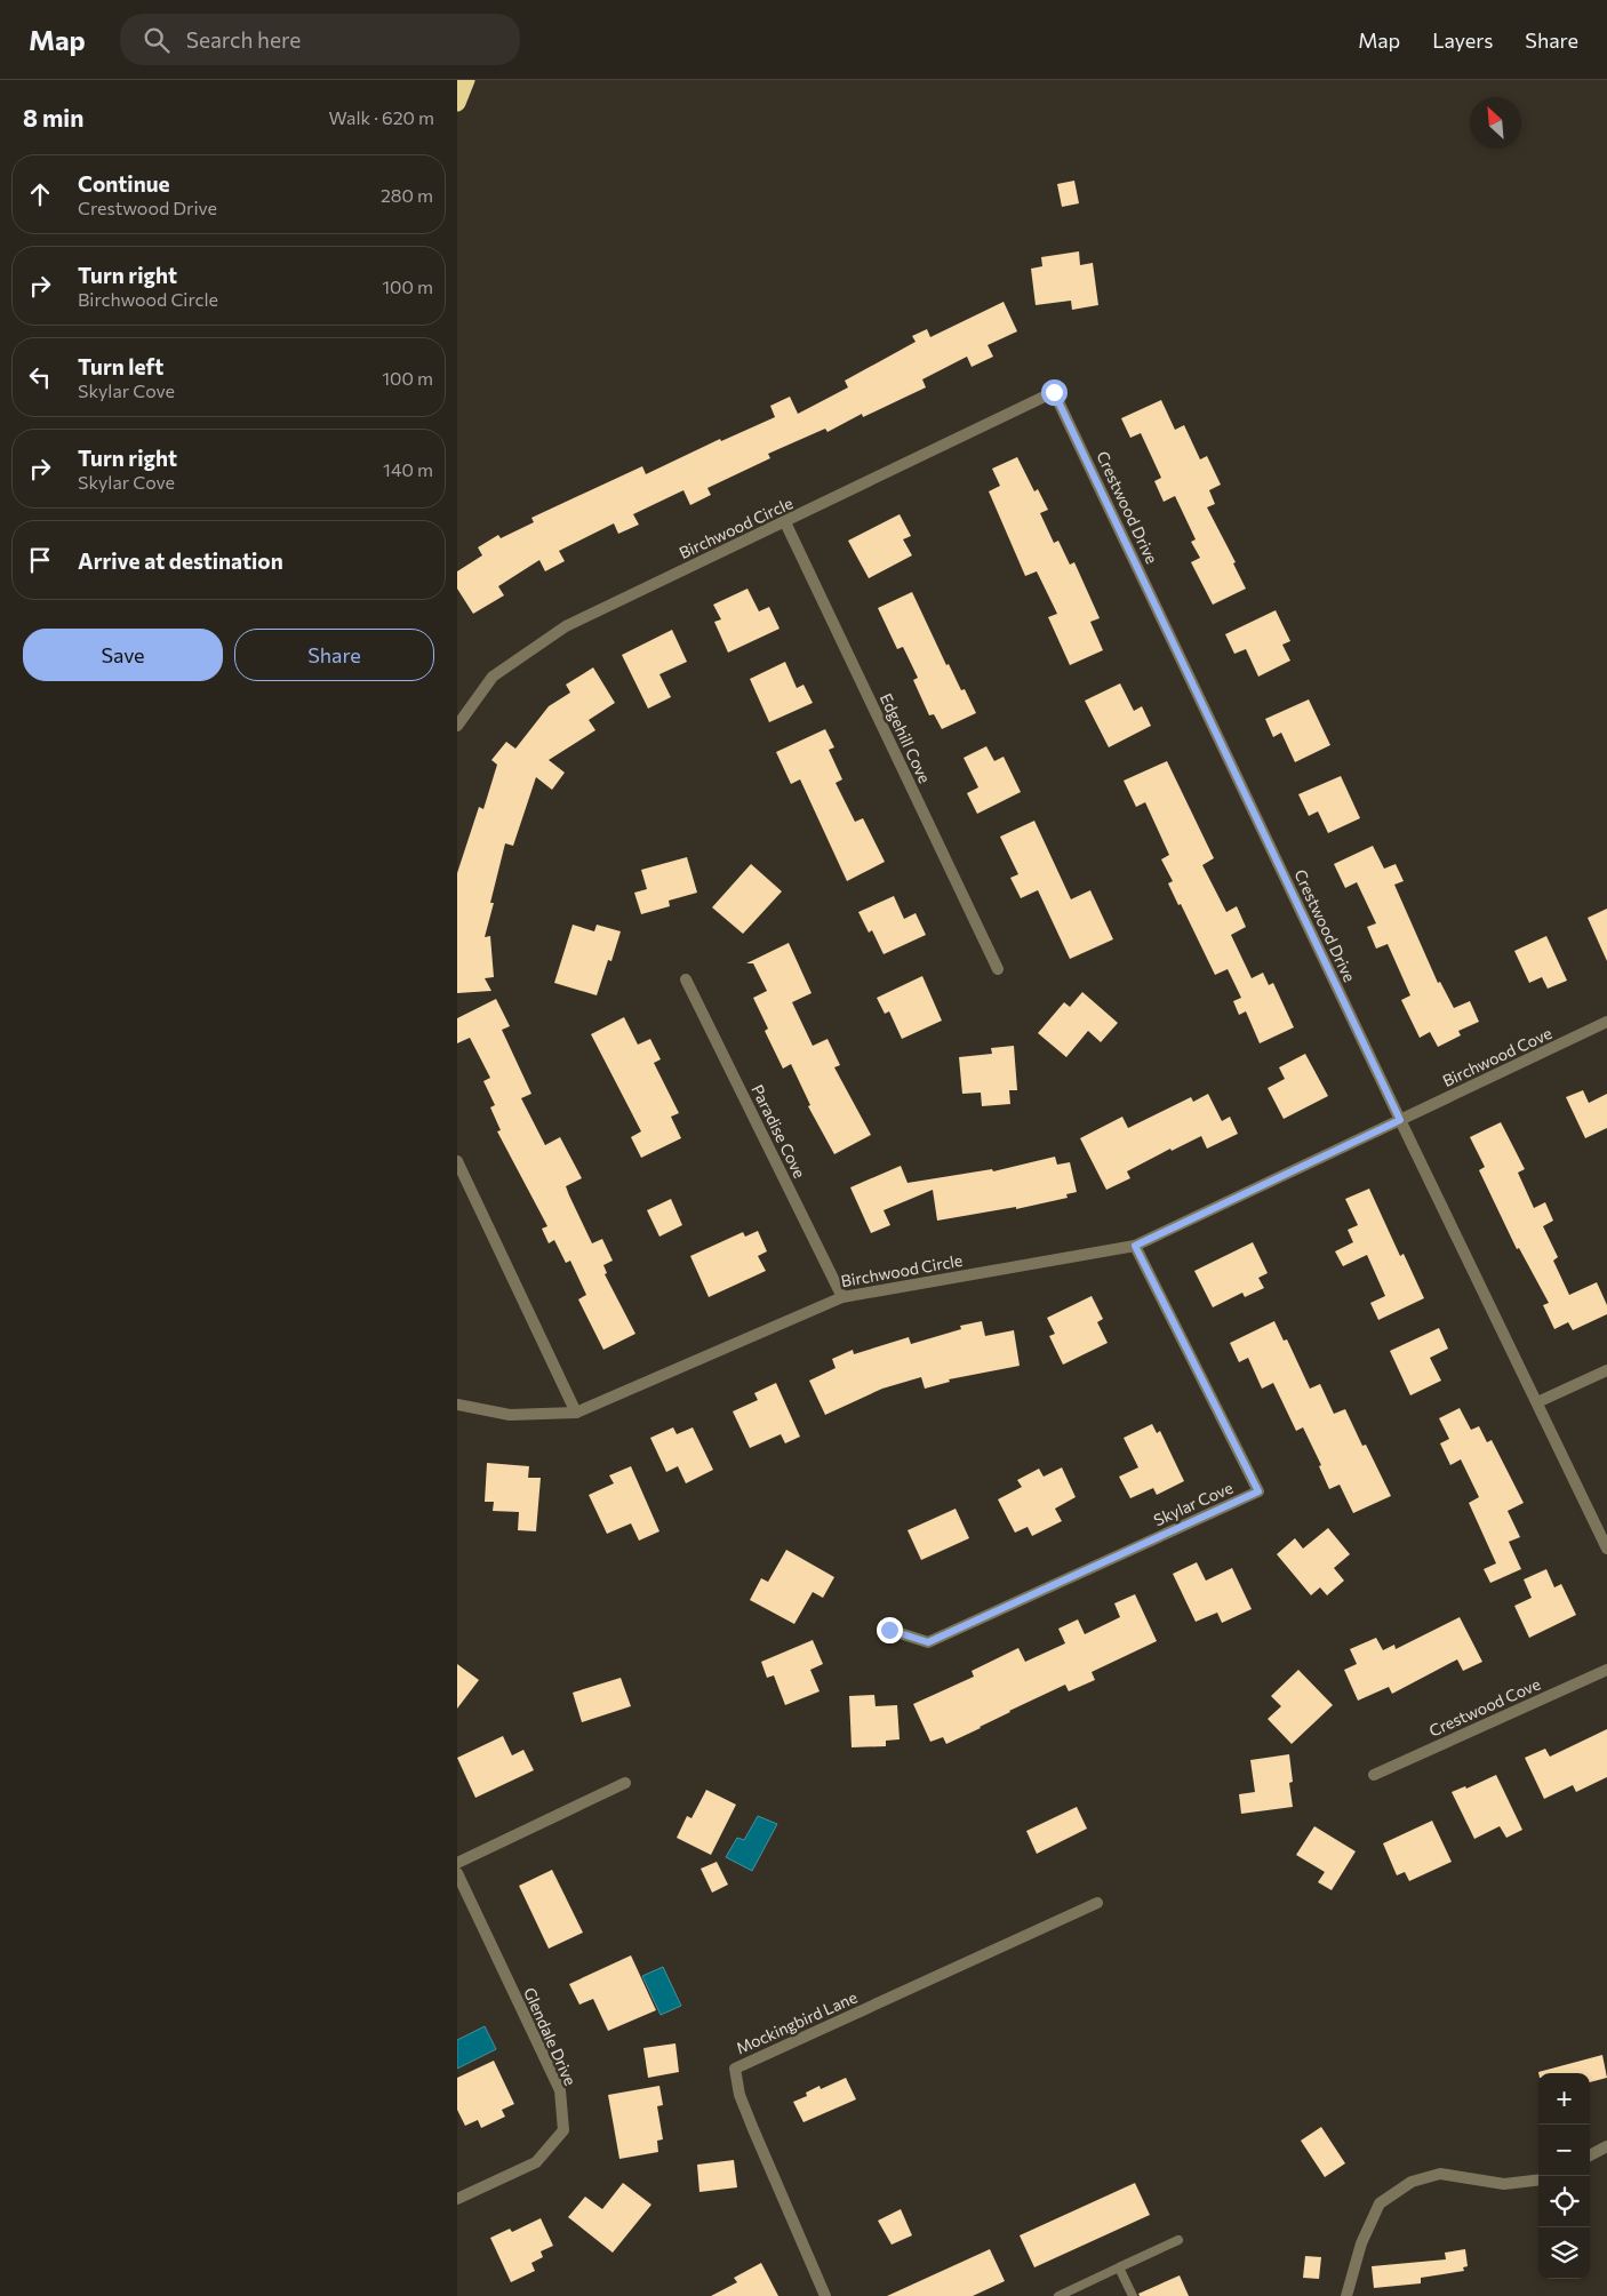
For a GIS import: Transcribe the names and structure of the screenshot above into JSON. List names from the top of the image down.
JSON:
{
  "streets": {
    "street": [
      "Crestwood Drive",
      "Birchwood Circle",
      "Edgehill Cove",
      "Birchwood Cove",
      "Paradise Cove",
      "Skylar Cove",
      "Crestwood Cove",
      "Mockingbird Lane",
      "Glendale Drive"
    ]
  },
  "crossings": [
    ["Crestwood Drive", "Birchwood Circle"],
    ["Crestwood Drive", "Birchwood Cove"],
    ["Birchwood Circle", "Edgehill Cove"],
    ["Birchwood Circle", "Birchwood Cove"],
    ["Birchwood Circle", "Paradise Cove"],
    ["Birchwood Circle", "Skylar Cove"]
  ],
  "north": "top left",
  "page": {
    "header": "Map",
    "search": "Search here",
    "nav": ["Map", "Layers", "Share"],
    "heading": ["8 min", "Walk · 620 m"],
    "list": [
      ["Continue", "Crestwood Drive", "280 m"],
      ["Turn right", "Birchwood Circle", "100 m"],
      ["Turn left", "Skylar Cove", "100 m"],
      ["Turn right", "Skylar Cove", "140 m"],
      "Arrive at destination"
    ],
    "buttons": ["Save", "Share"],
    "map_buttons": ["+", "−"]
  }
}
